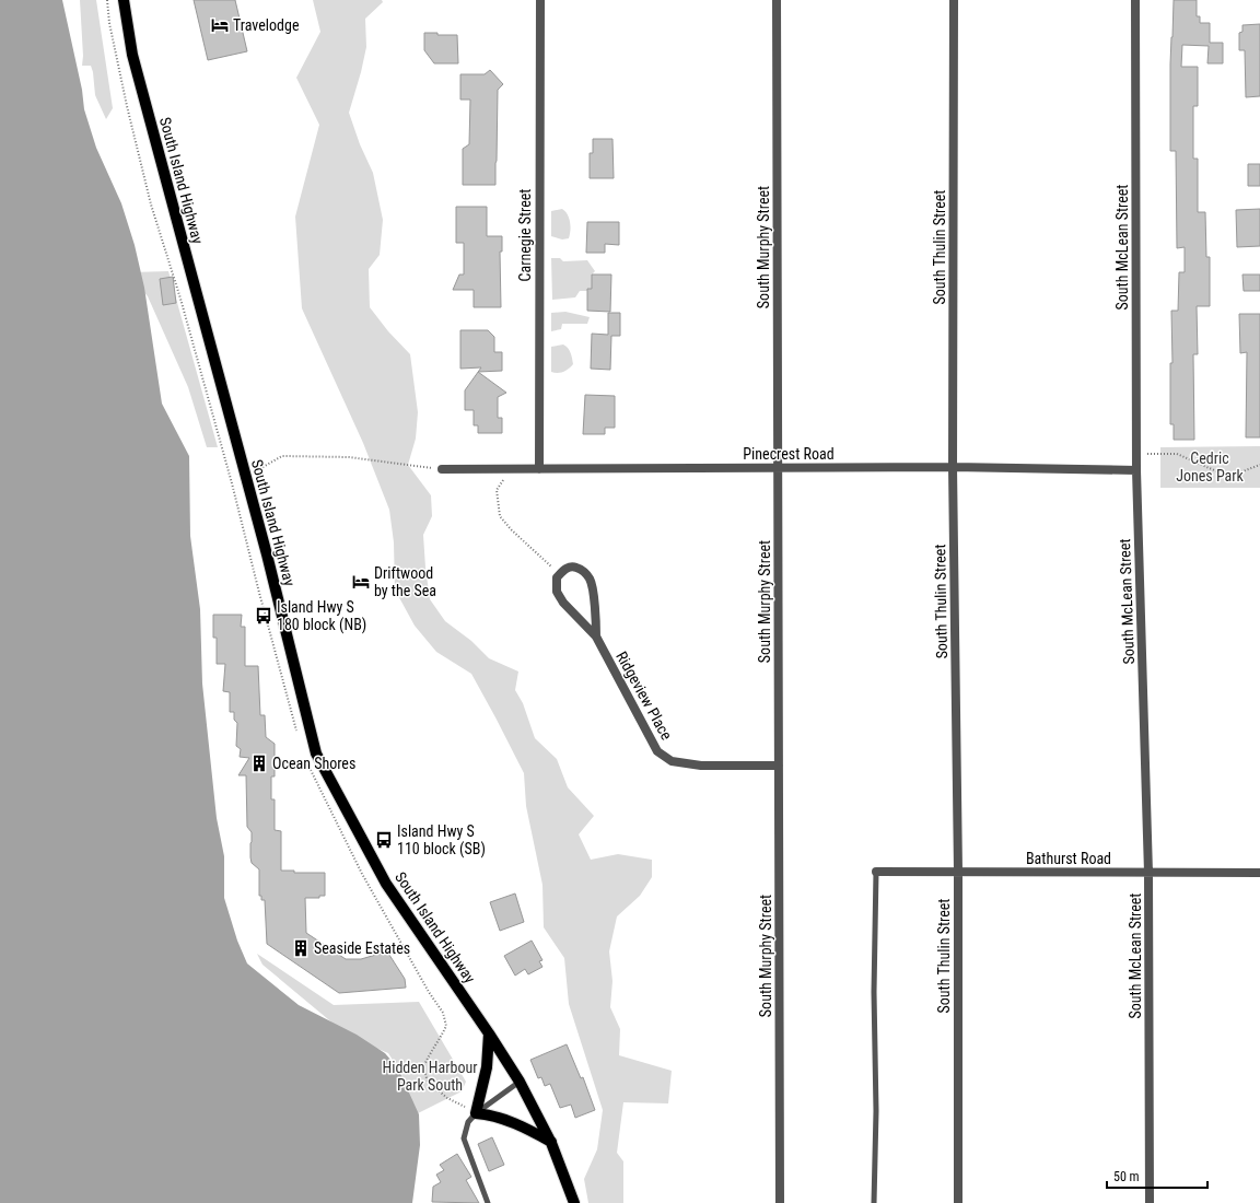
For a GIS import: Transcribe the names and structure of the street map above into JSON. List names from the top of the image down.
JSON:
{
  "streets": {
    "main road": ["South Island Highway"],
    "street": [
      "Carnegie Street",
      "South Murphy Street",
      "South Thulin Street",
      "South McLean Street",
      "Pinecrest Road",
      "Ridgeview Place",
      "Bathurst Road"
    ]
  },
  "crossings": [
    ["Carnegie Street", "Pinecrest Road"],
    ["South Murphy Street", "Pinecrest Road"],
    ["South Murphy Street", "Ridgeview Place"],
    ["South Thulin Street", "Pinecrest Road"],
    ["South Thulin Street", "Bathurst Road"],
    ["South McLean Street", "Pinecrest Road"],
    ["South McLean Street", "Bathurst Road"]
  ],
  "parks": ["Cedric Jones Park", "Hidden Harbour Park South"],
  "places": {
    "hotel": ["Travelodge", "Driftwood by the Sea"],
    "bus stop": ["Island Hwy S 180 block (NB)", "Island Hwy S 110 block (SB)"],
    "building": ["Ocean Shores", "Seaside Estates"]
  },
  "scale_bar": "50 m"
}
